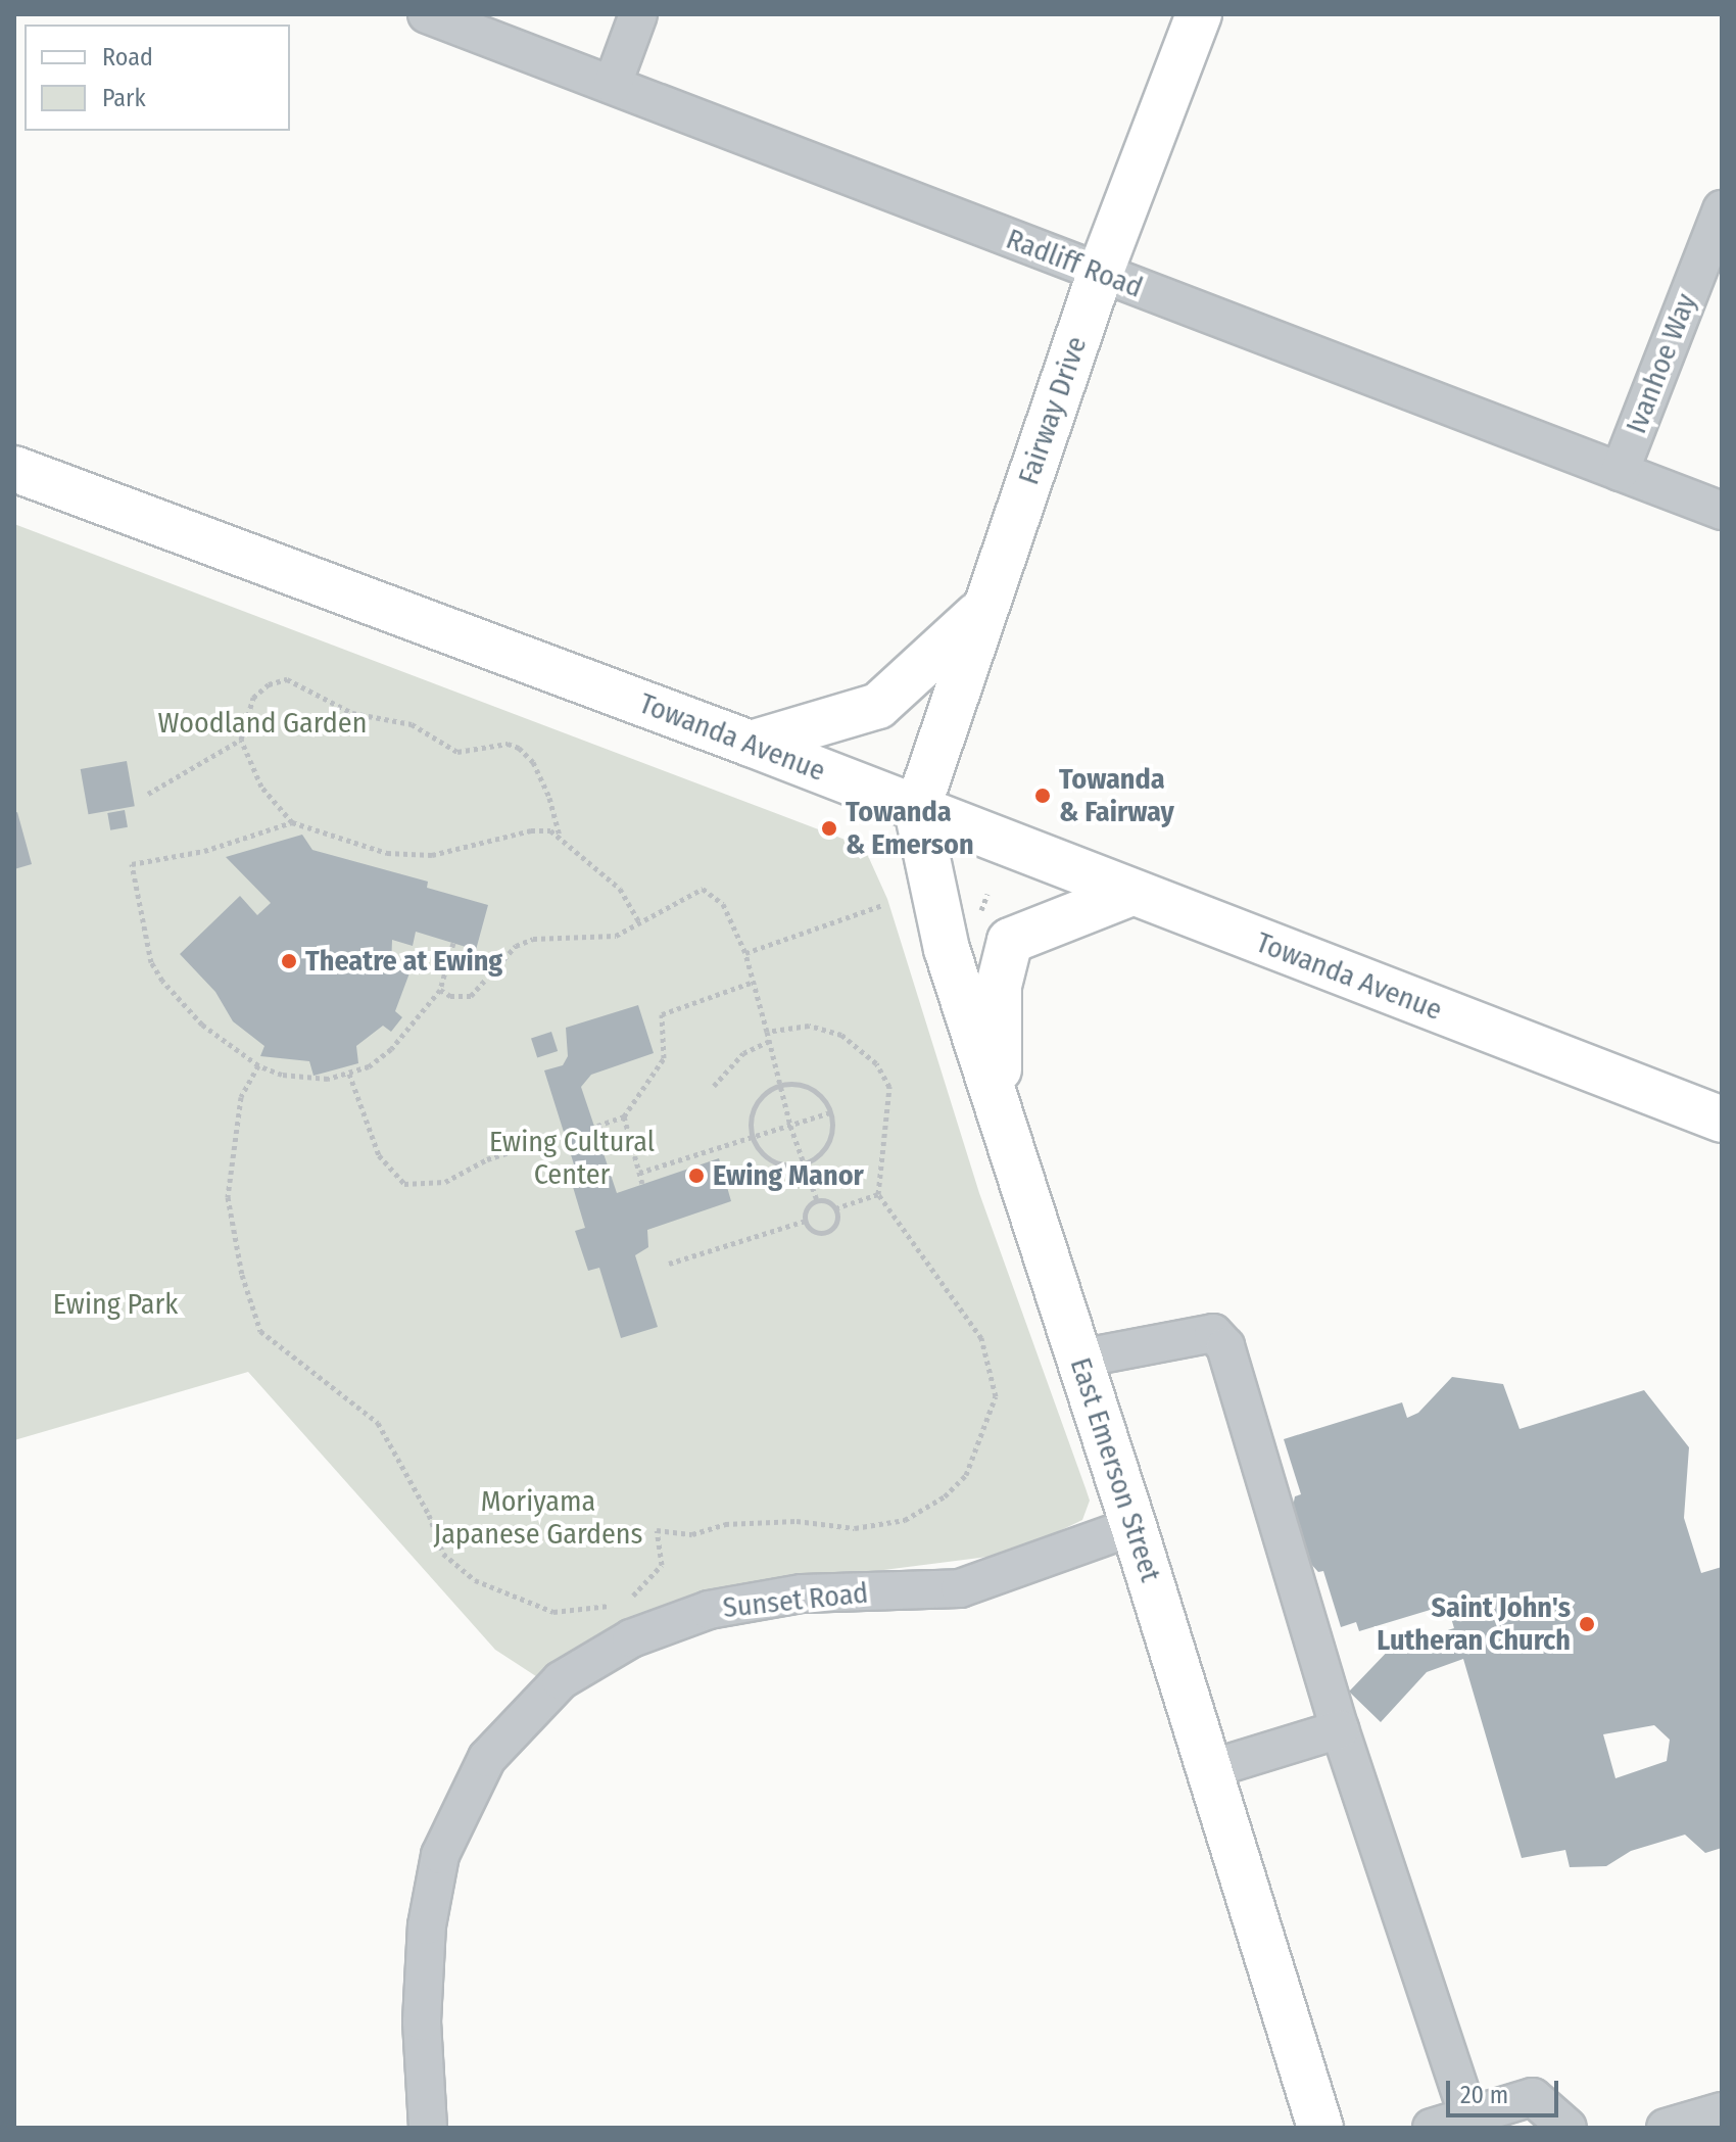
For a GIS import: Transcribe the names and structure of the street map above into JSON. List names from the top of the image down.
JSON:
{
  "streets": {
    "main road": ["Fairway Drive", "Towanda Avenue", "East Emerson Street"],
    "street": ["Radliff Road", "Ivanhoe Way", "Sunset Road"]
  },
  "crossings": [
    ["Radliff Road", "Ivanhoe Way"],
    ["Radliff Road", "Fairway Drive"],
    ["Fairway Drive", "Towanda Avenue"],
    ["Fairway Drive", "East Emerson Street"],
    ["Towanda Avenue", "East Emerson Street"],
    ["East Emerson Street", "Sunset Road"]
  ],
  "parks": [
    "Woodland Garden",
    "Ewing Cultural Center",
    "Ewing Park",
    "Moriyama Japanese Gardens"
  ],
  "places": [
    "Towanda & Fairway",
    "Towanda & Emerson",
    "Theatre at Ewing",
    "Ewing Manor",
    "Saint John's Lutheran Church"
  ],
  "legend": ["Road", "Park"],
  "scale_bar": "20 m"
}
